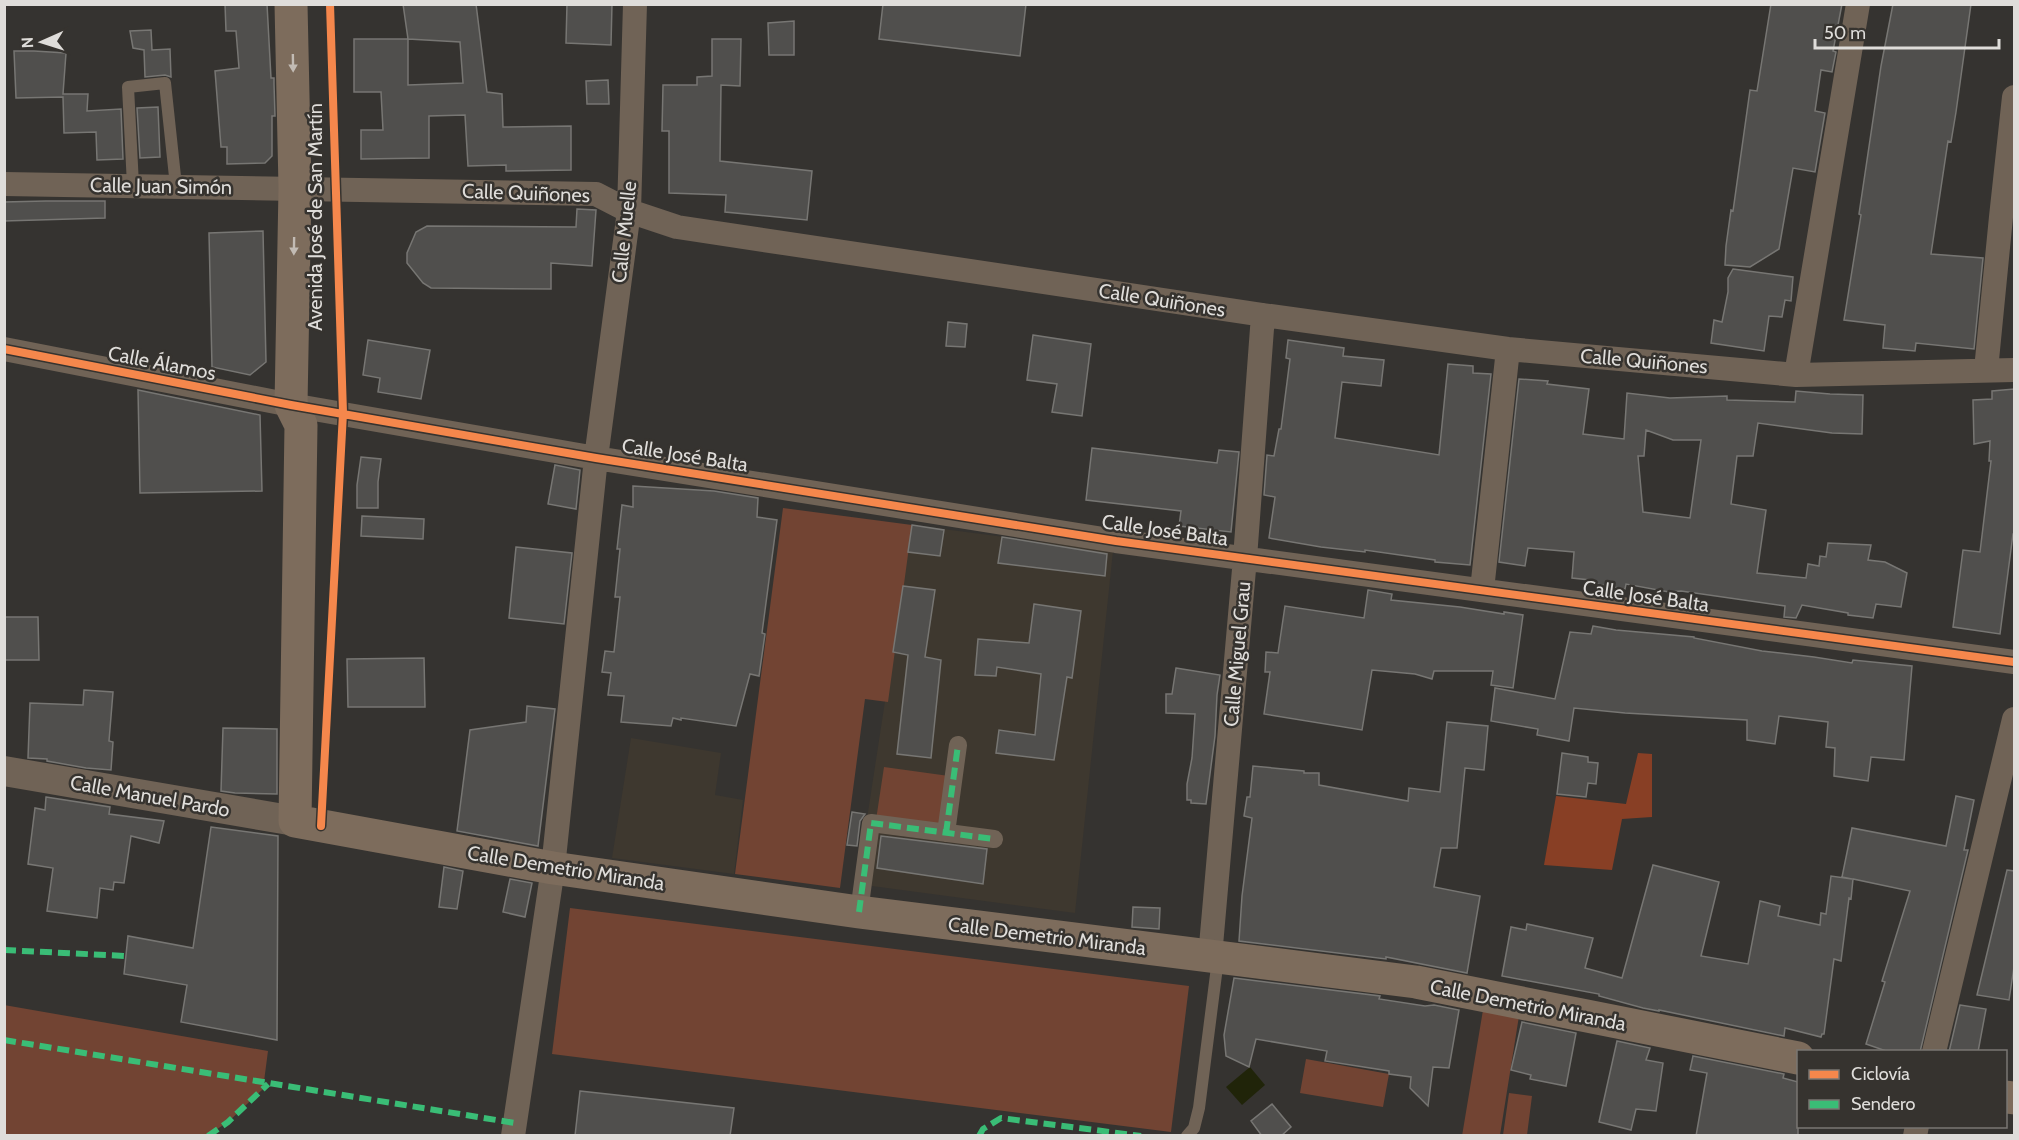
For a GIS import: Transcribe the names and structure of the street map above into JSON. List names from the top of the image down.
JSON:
{
  "streets": {
    "main road": ["Avenida José de San Martín", "Calle Demetrio Miranda"],
    "street": [
      "Calle Juan Simón",
      "Calle Quiñones",
      "Calle Muelle",
      "Calle Álamos",
      "Calle José Balta",
      "Calle Miguel Grau",
      "Calle Manuel Pardo"
    ]
  },
  "crossings": [
    ["Calle Juan Simón", "Calle Quiñones"],
    ["Calle Juan Simón", "Avenida José de San Martín"],
    ["Calle Quiñones", "Avenida José de San Martín"],
    ["Calle Quiñones", "Calle Muelle"],
    ["Calle Quiñones", "Calle Miguel Grau"],
    ["Avenida José de San Martín", "Calle Álamos"],
    ["Avenida José de San Martín", "Calle José Balta"],
    ["Avenida José de San Martín", "Calle Manuel Pardo"],
    ["Avenida José de San Martín", "Calle Demetrio Miranda"],
    ["Calle Muelle", "Calle José Balta"],
    ["Calle Muelle", "Calle Demetrio Miranda"],
    ["Calle Álamos", "Calle José Balta"],
    ["Calle José Balta", "Calle Miguel Grau"],
    ["Calle Miguel Grau", "Calle Demetrio Miranda"],
    ["Calle Manuel Pardo", "Calle Demetrio Miranda"]
  ],
  "legend": ["Ciclovía", "Sendero"],
  "scale_bar": "50 m",
  "north": "left"
}
